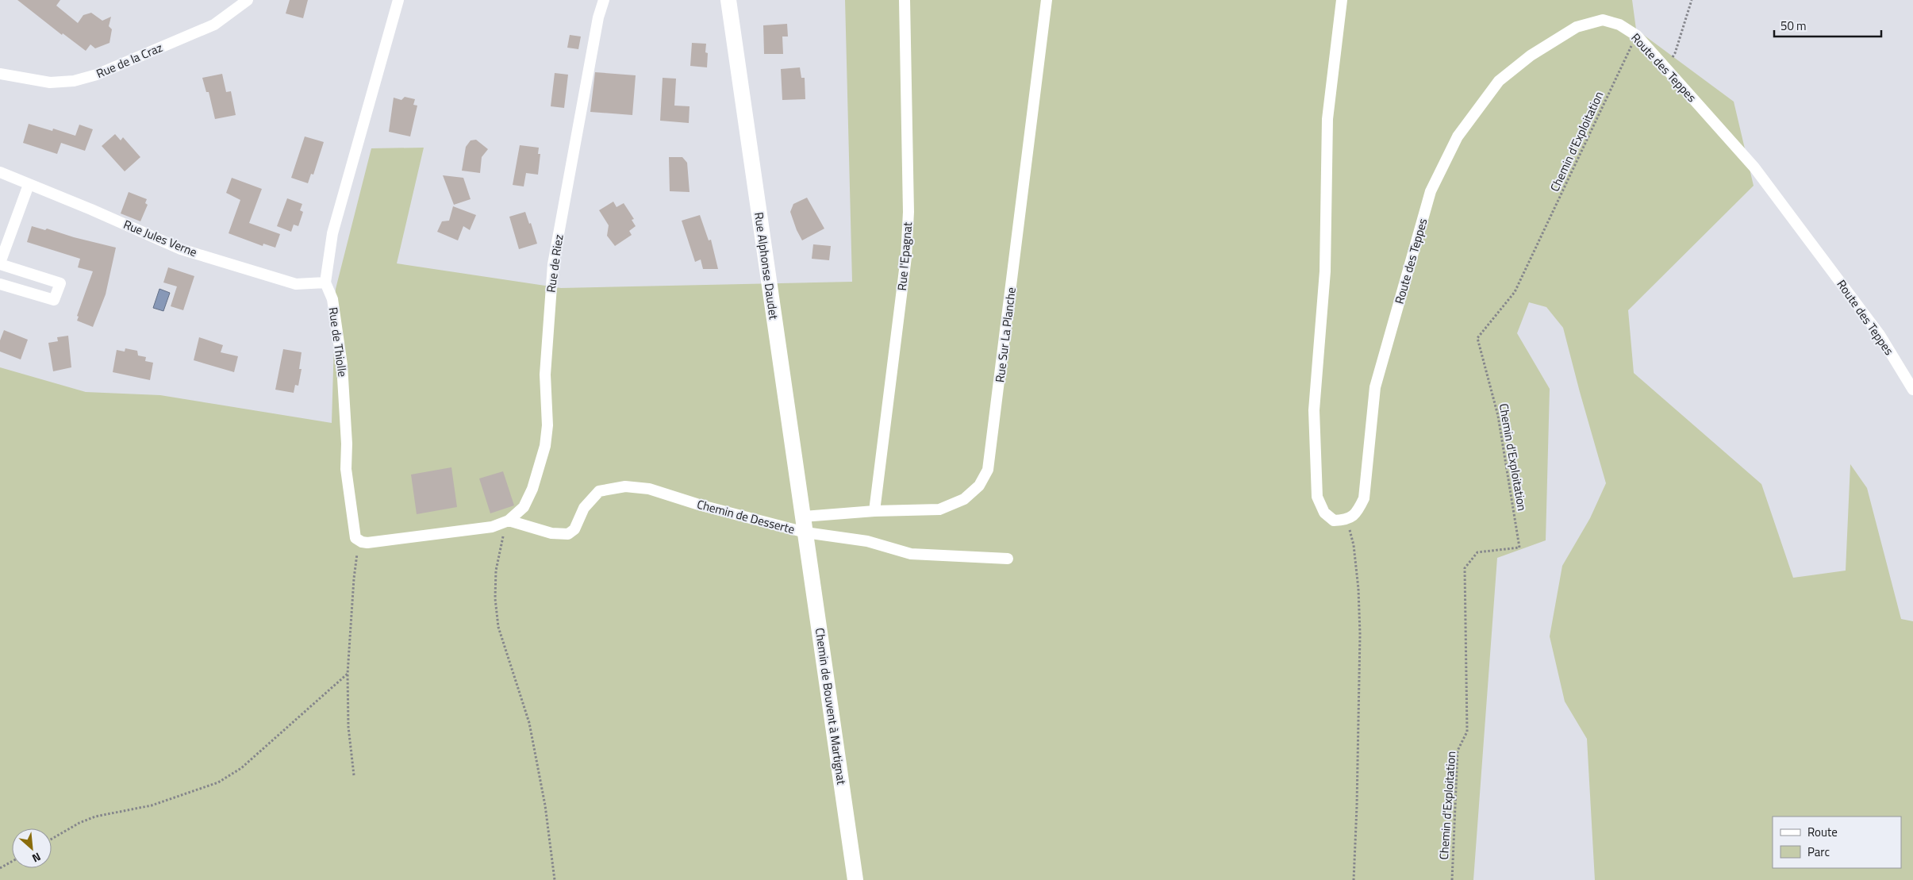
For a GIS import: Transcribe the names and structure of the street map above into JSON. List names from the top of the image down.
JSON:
{
  "streets": {
    "street": [
      "Rue de la Craz",
      "Route des Teppes",
      "Rue Jules Verne",
      "Rue l'Epagnat",
      "Rue de Riez",
      "Rue Alphonse Daudet",
      "Rue Sur La Planche",
      "Rue de Thiolle",
      "Chemin de Desserte",
      "Chemin de Bouvent à Martignat"
    ],
    "path": ["Chemin d'Exploitation"]
  },
  "crossings": [
    ["Route des Teppes", "Chemin d'Exploitation"],
    ["Rue Jules Verne", "Rue de Thiolle"],
    ["Rue l'Epagnat", "Rue Sur La Planche"],
    ["Rue de Riez", "Chemin de Desserte"],
    ["Rue Alphonse Daudet", "Rue Sur La Planche"],
    ["Rue Alphonse Daudet", "Chemin de Desserte"],
    ["Rue Alphonse Daudet", "Chemin de Bouvent à Martignat"],
    ["Rue Sur La Planche", "Chemin de Desserte"],
    ["Rue Sur La Planche", "Chemin de Bouvent à Martignat"],
    ["Chemin de Desserte", "Chemin de Bouvent à Martignat"]
  ],
  "legend": ["Route", "Parc"],
  "scale_bar": "50 m",
  "north": "bottom right"
}
